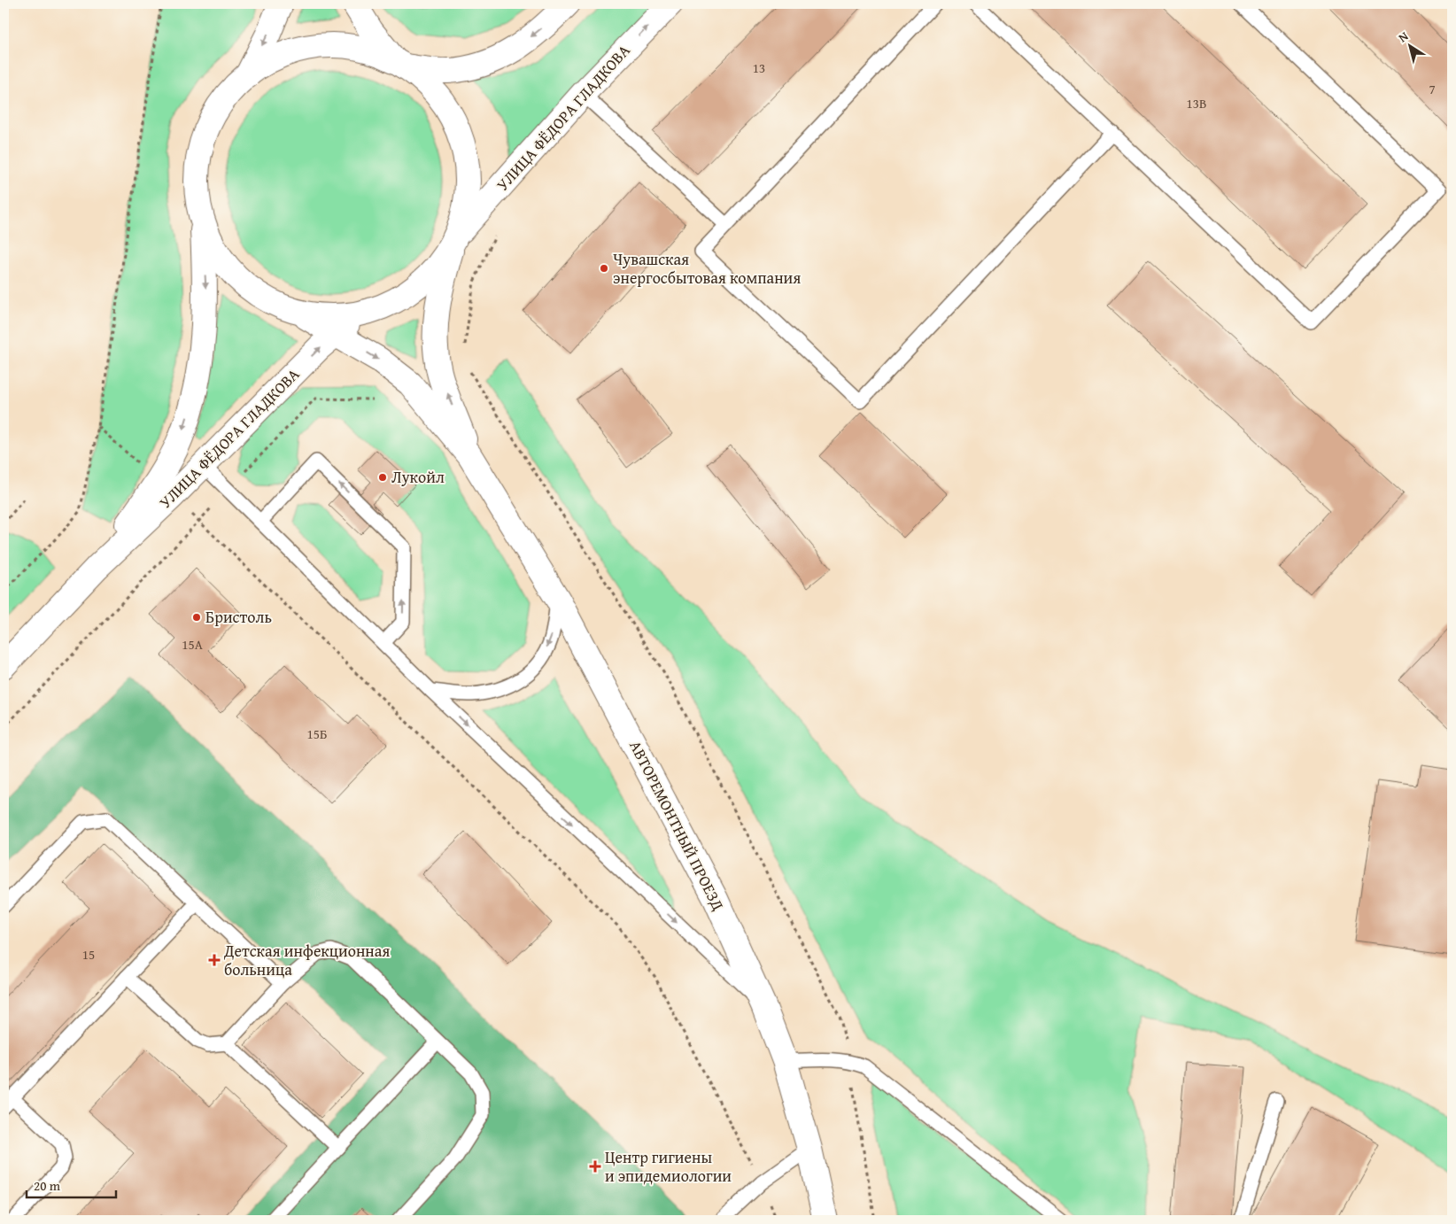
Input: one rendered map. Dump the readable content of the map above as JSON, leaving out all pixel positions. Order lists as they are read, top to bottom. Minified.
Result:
{"streets":{"street":["УЛИЦА ФЁДОРА ГЛАДКОВА","АВТОРЕМОНТНЫЙ ПРОЕЗД"]},"crossings":[["УЛИЦА ФЁДОРА ГЛАДКОВА","АВТОРЕМОНТНЫЙ ПРОЕЗД"]],"places":{"other":["Чувашская энергосбытовая компания","Лукойл","Бристоль"],"health":["Детская инфекционная больница","Центр гигиены и эпидемиологии"]},"house_numbers":["13","7","13В","15А","15Б","15"],"scale_bar":"20 m","north":"top left"}
